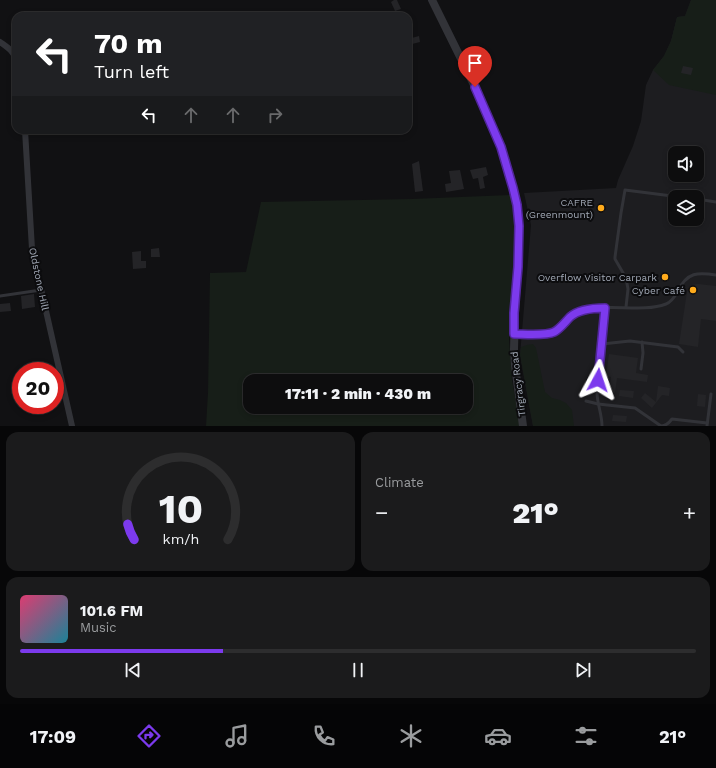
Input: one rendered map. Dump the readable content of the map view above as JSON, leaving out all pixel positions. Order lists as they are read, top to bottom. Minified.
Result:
{"streets":{"street":["Oldstone Hill","Tirgracy Road"]},"places":["CAFRE (Greenmount)","Overflow Visitor Carpark","Cyber Café"],"page":{"turn":["70 m","Turn left"],"limit":"20","trip":"17:11 · 2 min · 430 m","tile":"Climate","heat":["−","21°","+"],"song":["101.6 FM","Music"],"tabs":["17:09","21°"],"gauge":["10","km/h"]}}
